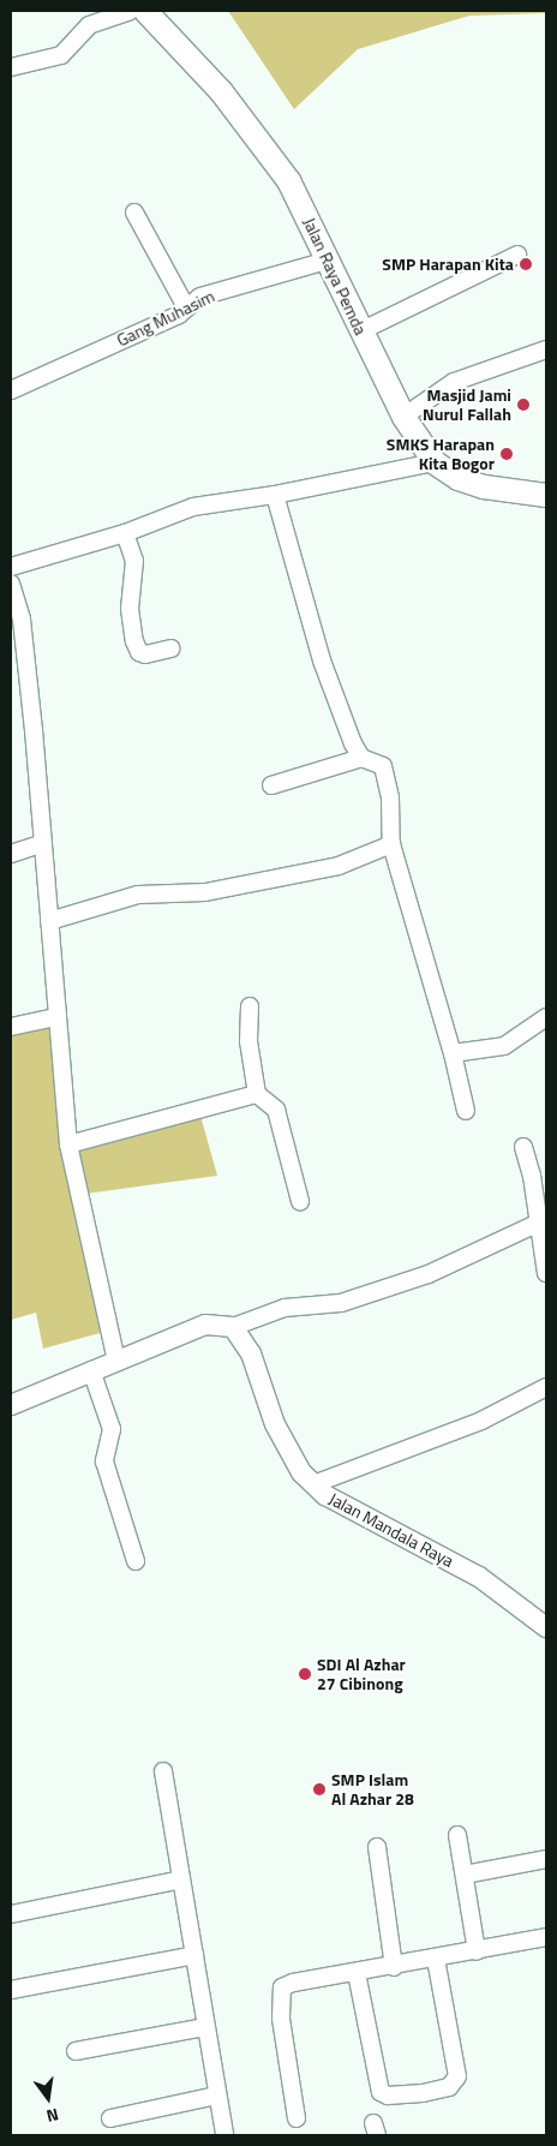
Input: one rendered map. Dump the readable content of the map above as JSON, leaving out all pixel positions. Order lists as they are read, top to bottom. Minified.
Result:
{"streets":{"main road":["Jalan Raya Pemda"],"street":["Gang Muhasim","Jalan Mandala Raya"]},"crossings":[["Jalan Raya Pemda","Gang Muhasim"]],"places":["SMP Harapan Kita","Masjid Jami Nurul Fallah","SMKS Harapan Kita Bogor","SDI Al Azhar 27 Cibinong","SMP Islam Al Azhar 28"],"north":"bottom"}
